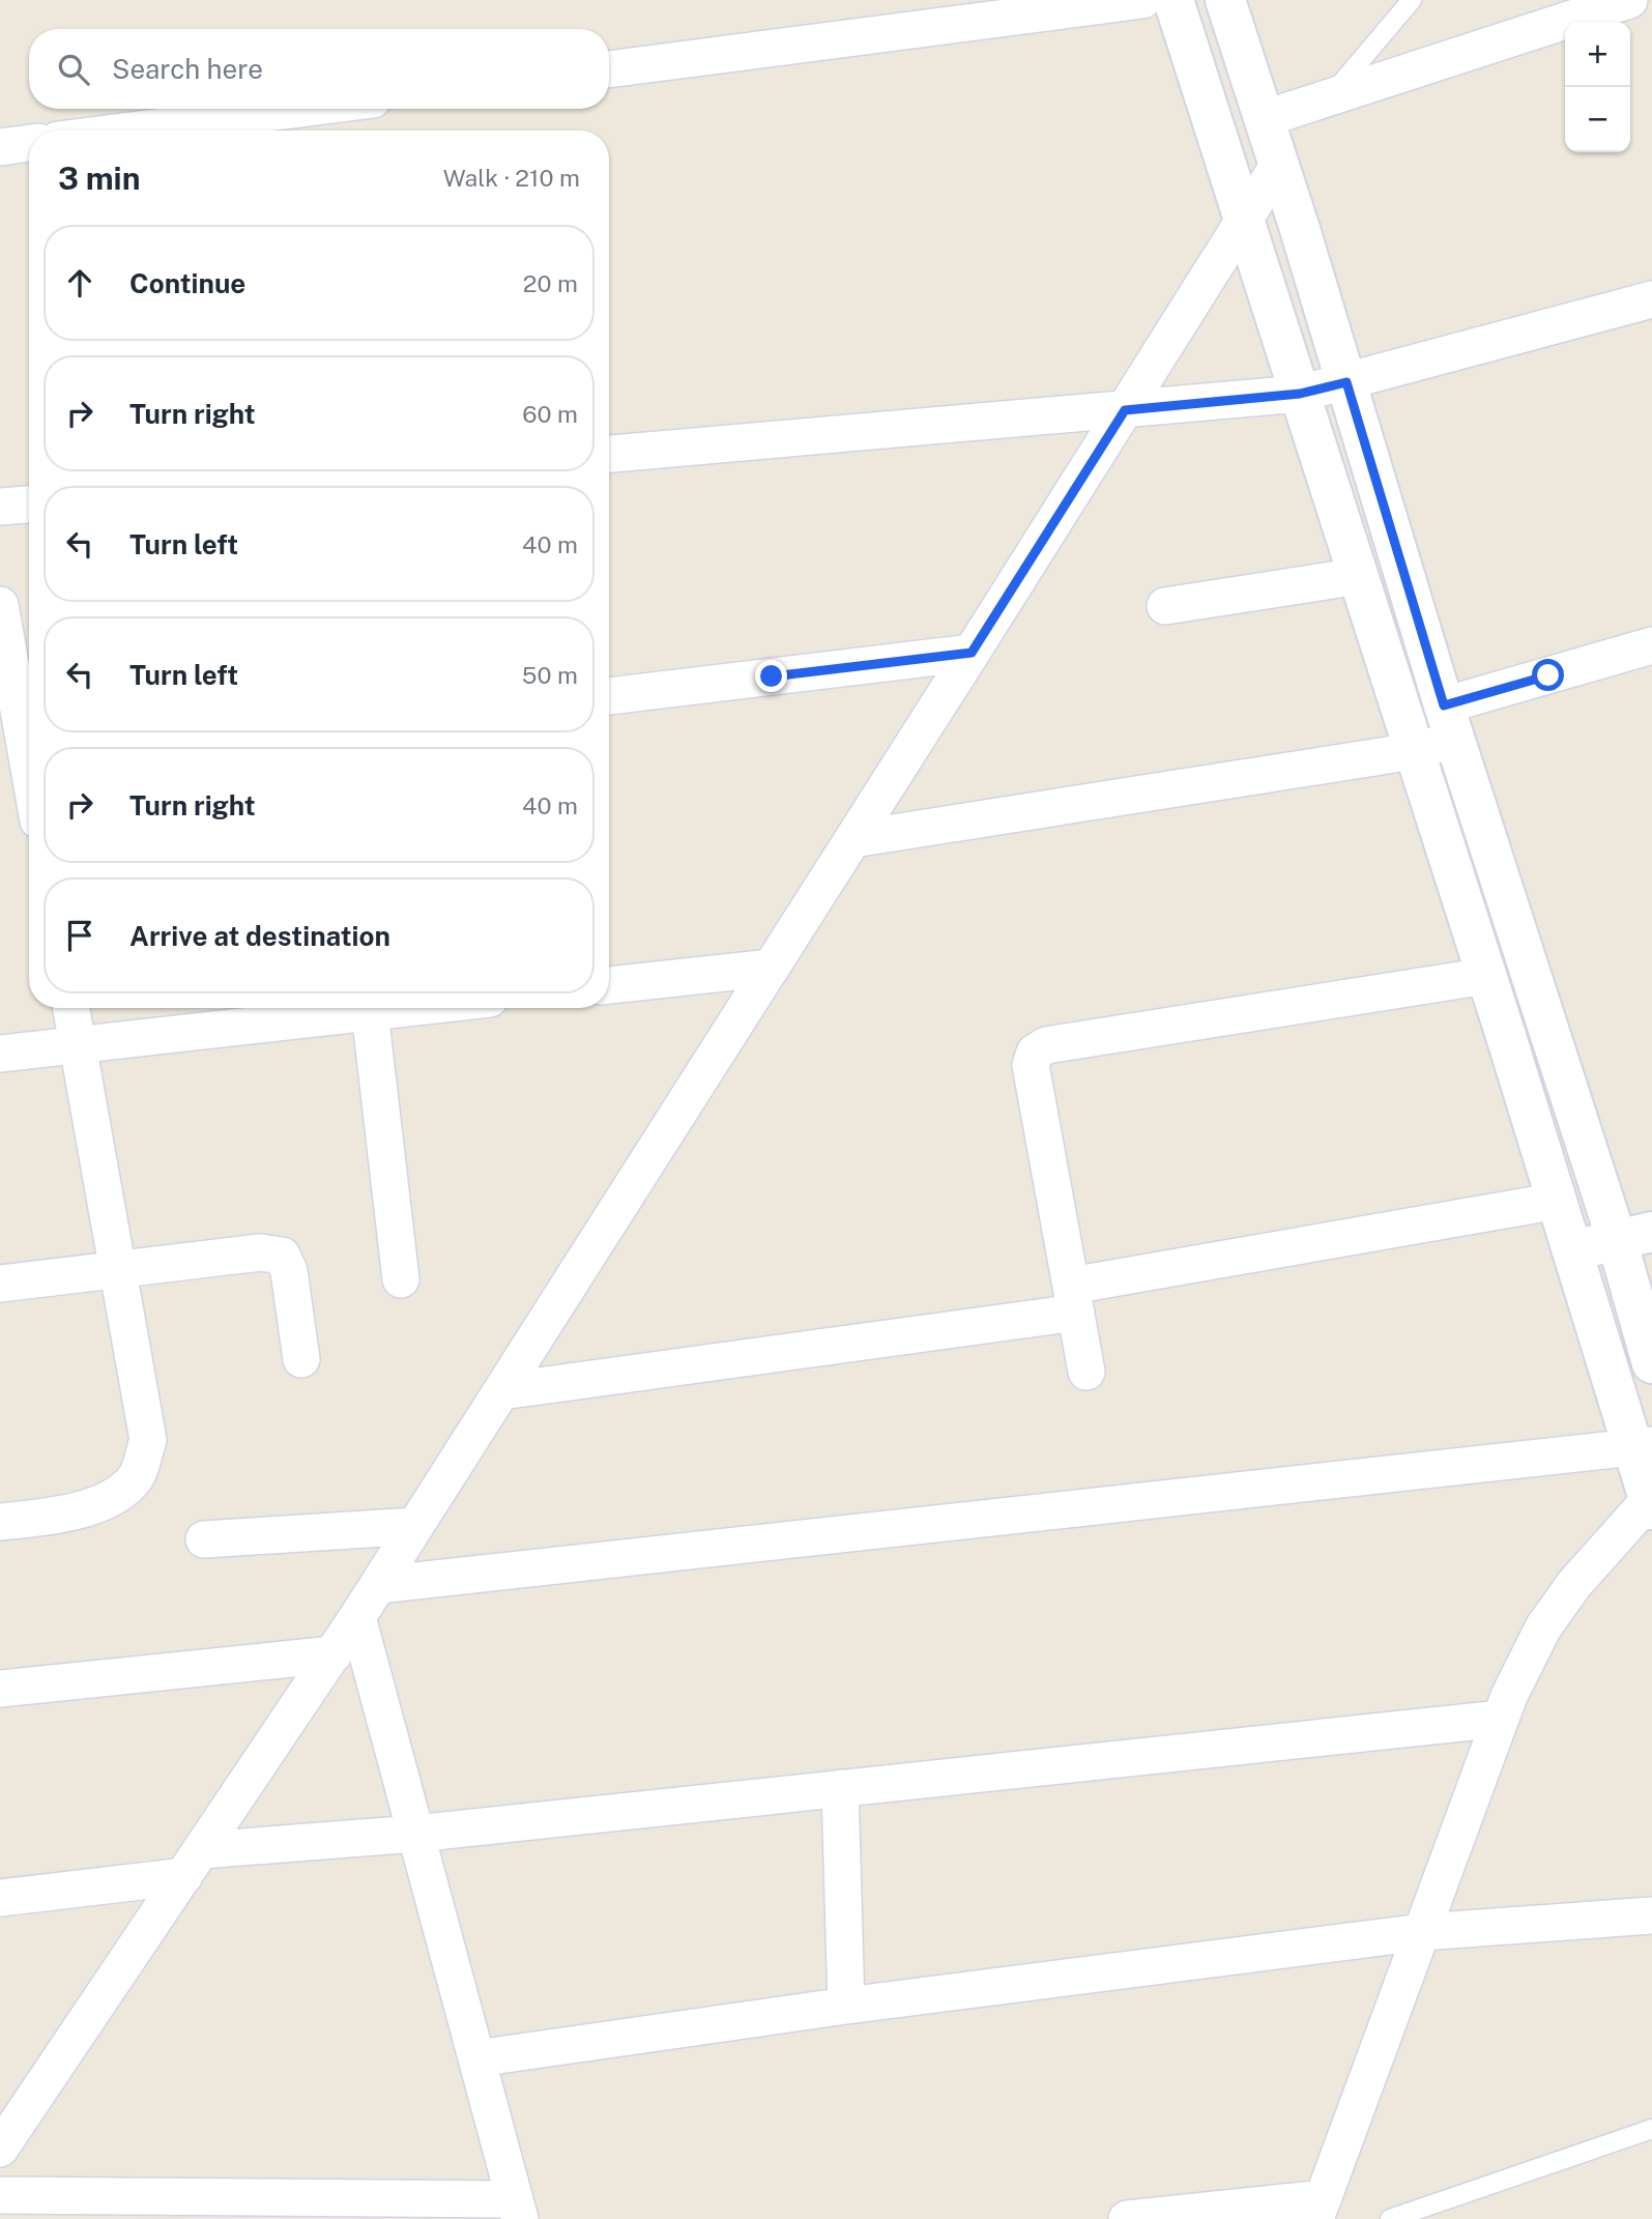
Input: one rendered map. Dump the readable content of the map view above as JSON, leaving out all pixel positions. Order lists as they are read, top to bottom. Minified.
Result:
{"page":{"map_buttons":["+","−"],"search":"Search here","heading":["3 min","Walk · 210 m"],"list":[["Continue","20 m"],["Turn right","60 m"],["Turn left","40 m"],["Turn left","50 m"],["Turn right","40 m"],"Arrive at destination"]}}
